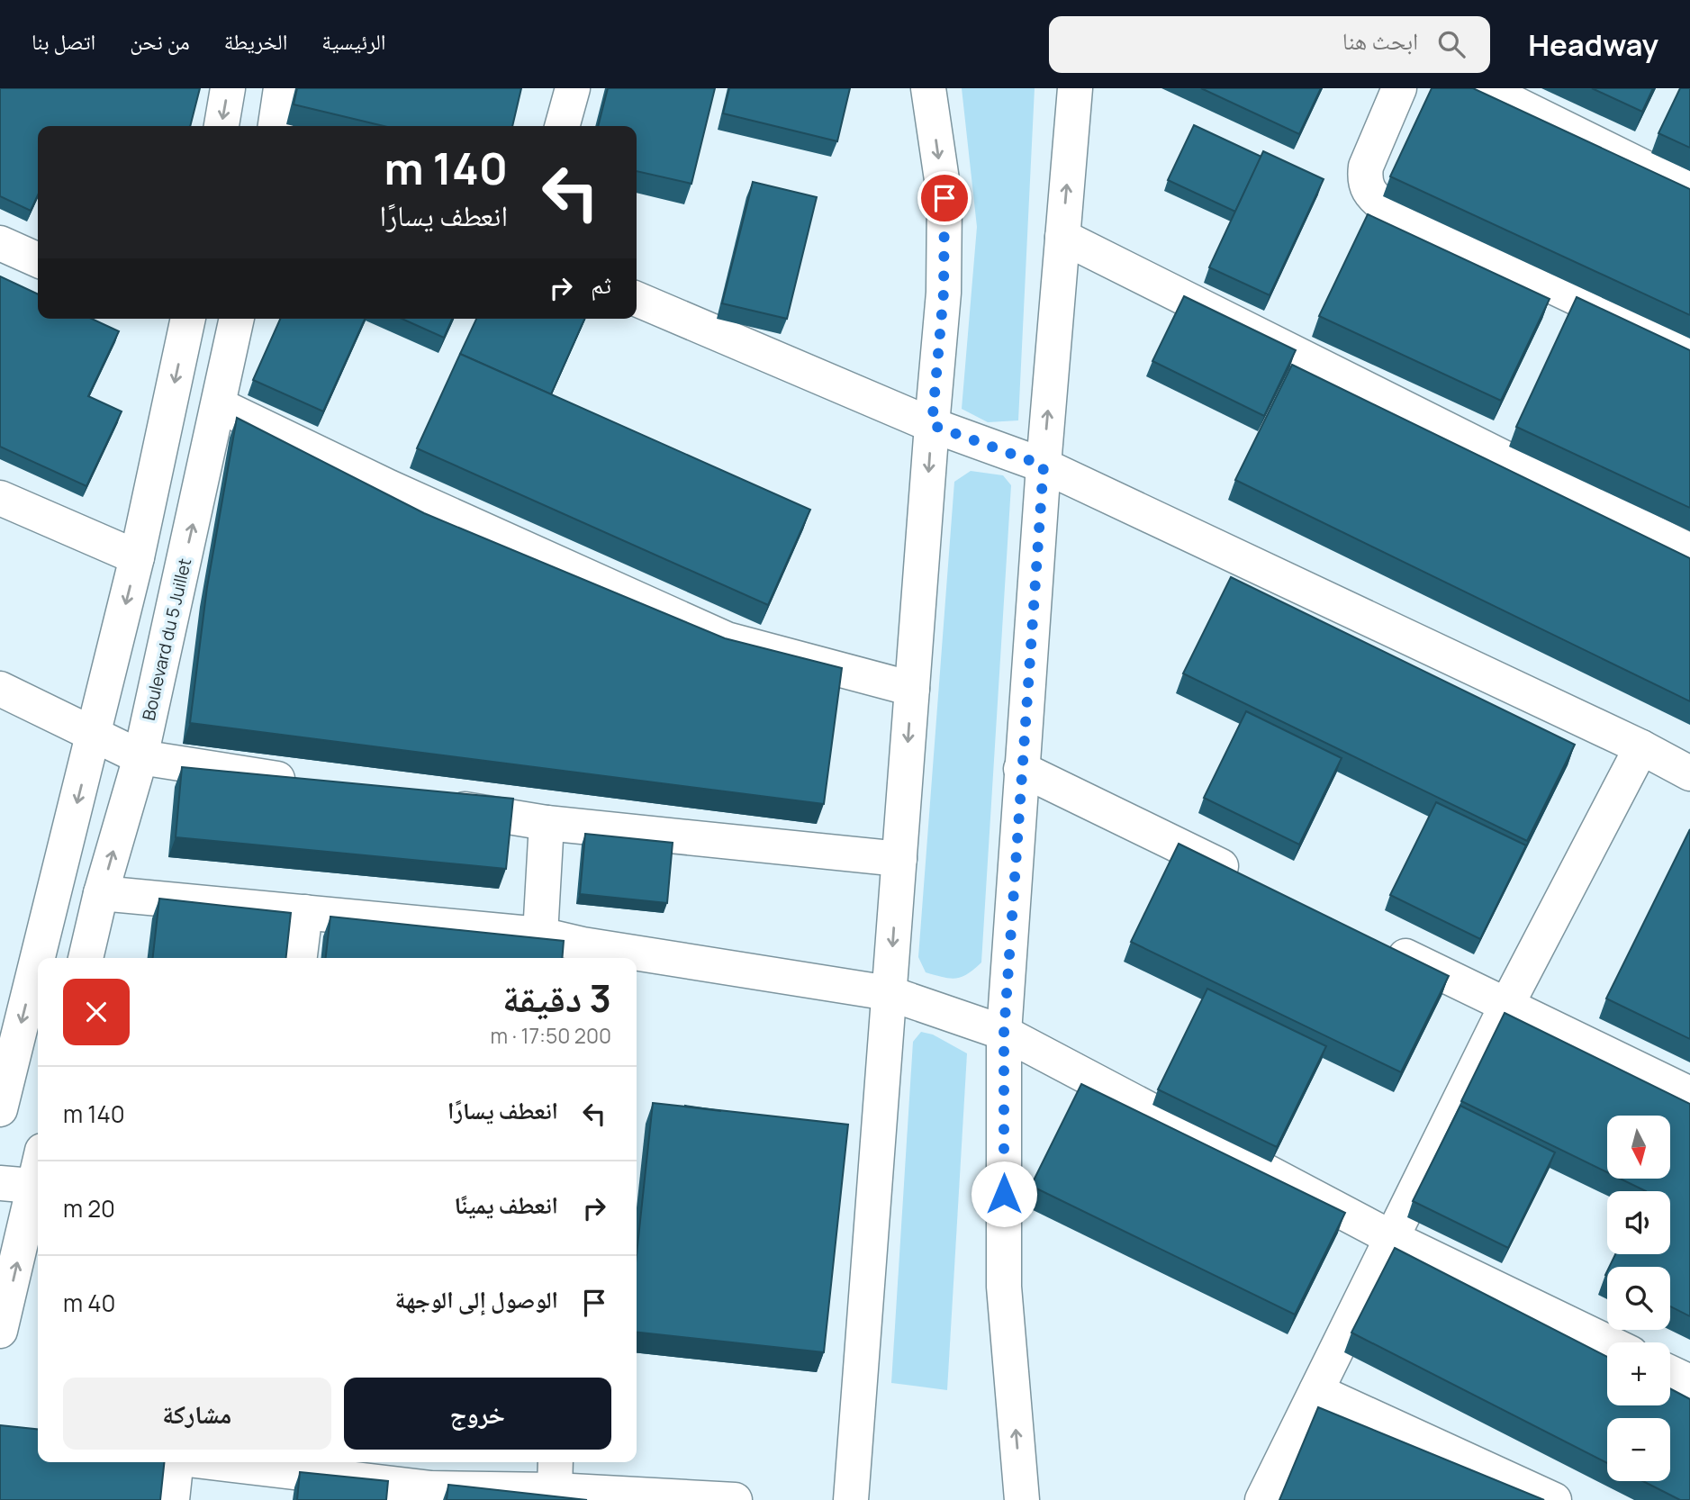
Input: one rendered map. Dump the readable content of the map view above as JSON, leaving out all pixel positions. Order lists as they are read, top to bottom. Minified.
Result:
{"streets":{"street":["Boulevard du 5 Juillet"]},"north":"bottom","page":{"header":"Headway","search":"ابحث هنا","nav":["الرئيسية","الخريطة","من نحن","اتصل بنا"],"turn":["140 m","انعطف يسارًا"],"then":"ثم","heading":["3 دقيقة","200 m · 17:50"],"list":[{"name":"انعطف يسارًا","value":"140 m"},{"name":"انعطف يمينًا","value":"20 m"},{"name":"الوصول إلى الوجهة","value":"40 m"}],"map_buttons":["+","−"],"buttons":["خروج","مشاركة"]}}
